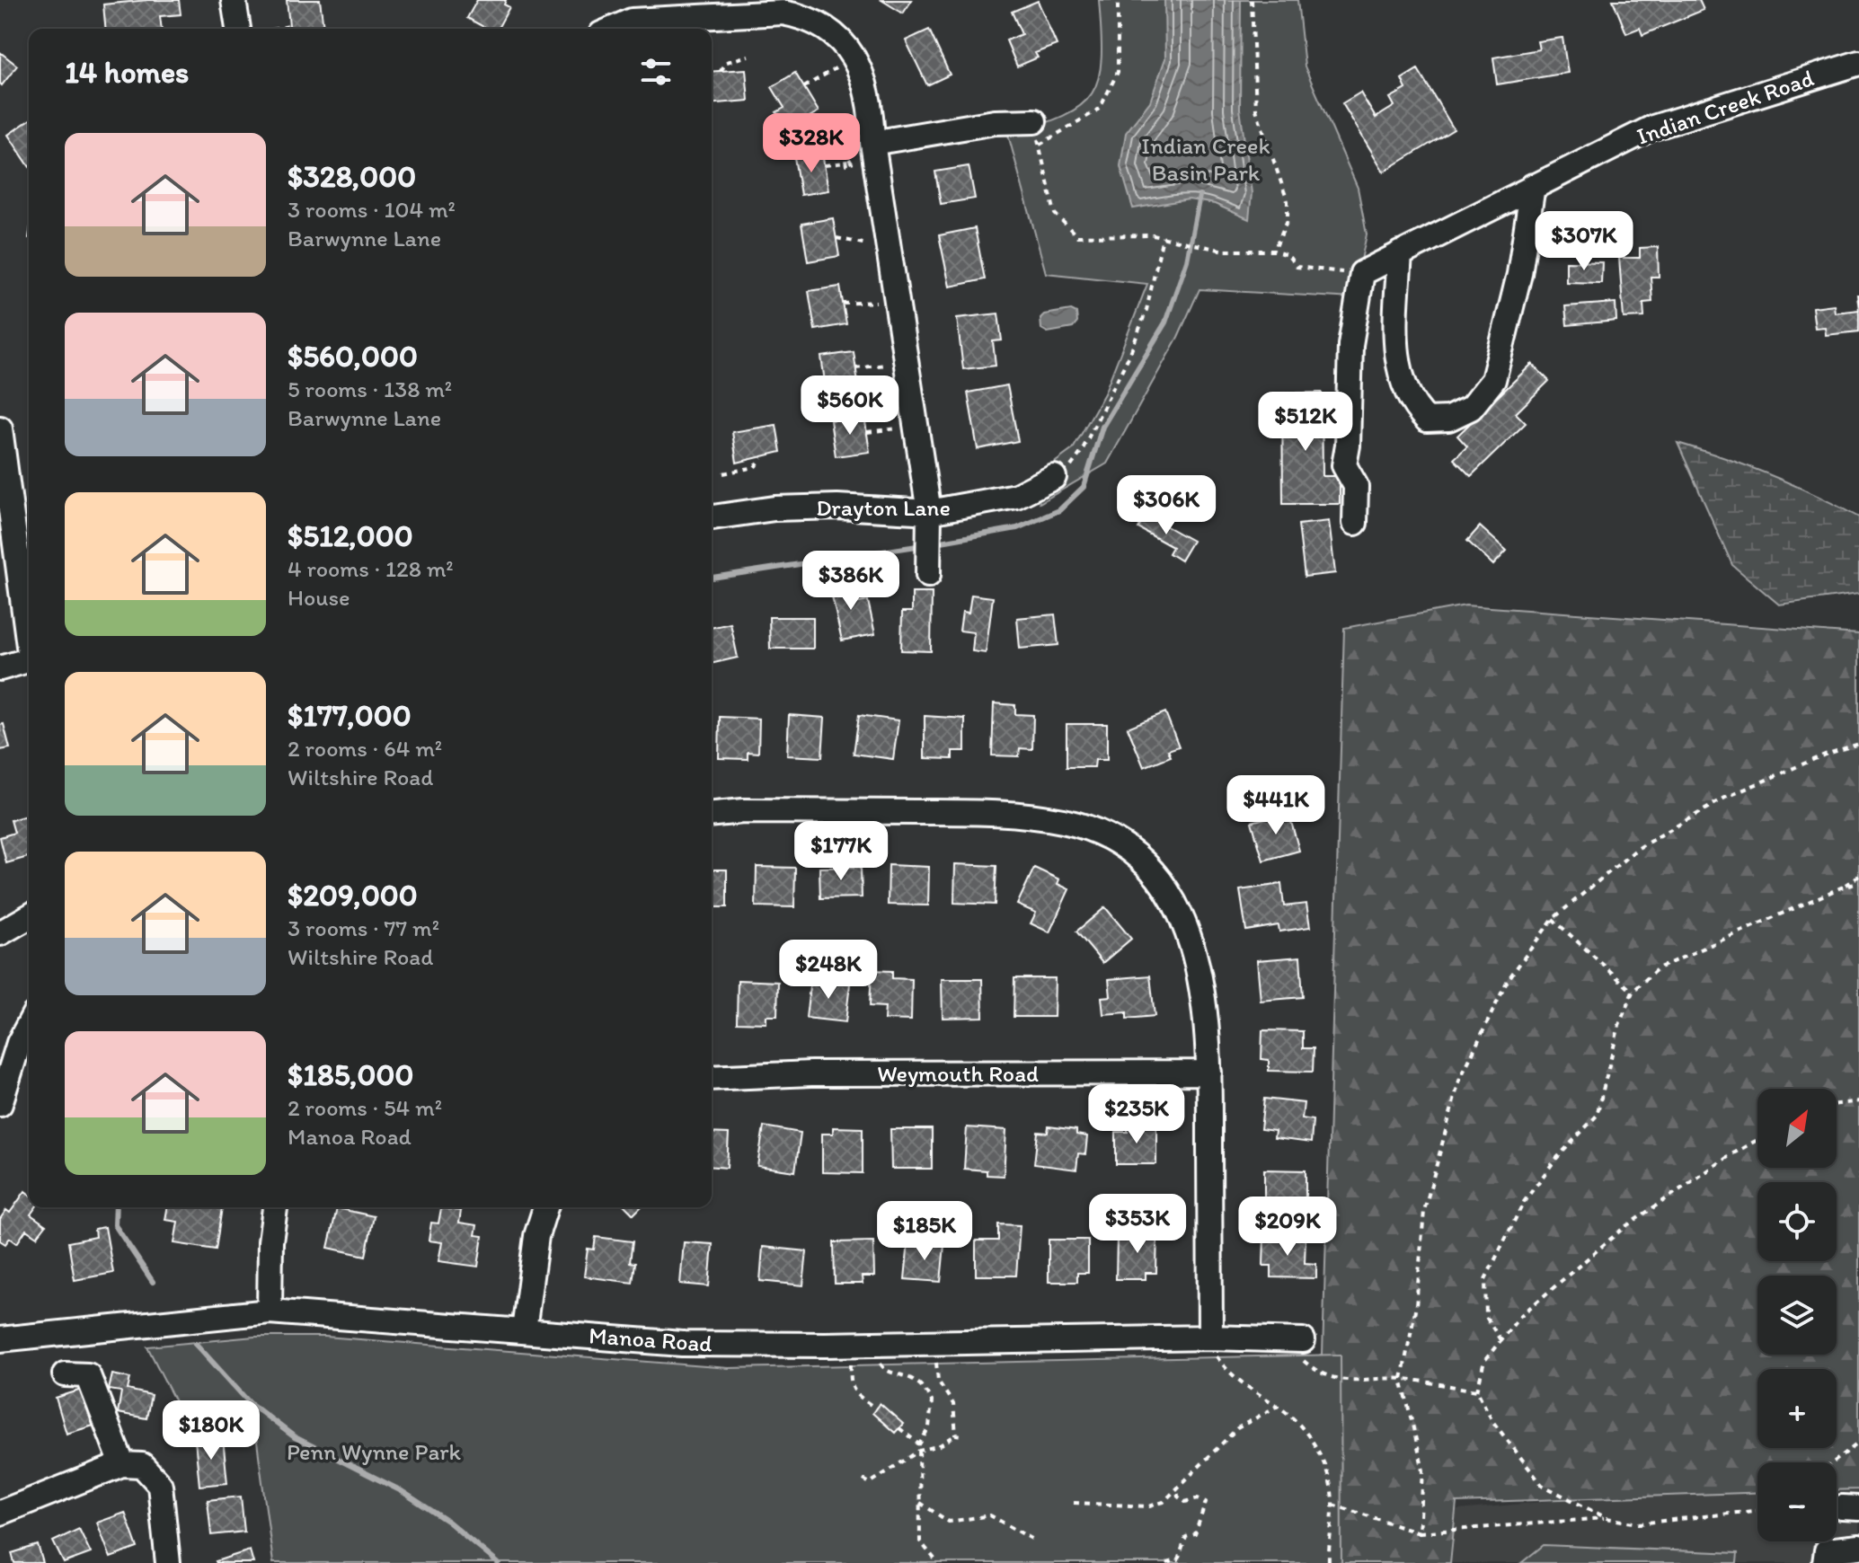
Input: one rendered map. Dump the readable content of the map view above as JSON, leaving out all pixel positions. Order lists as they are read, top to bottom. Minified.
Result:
{"streets":{"street":["Indian Creek Road","Drayton Lane","Weymouth Road","Manoa Road"]},"parks":["Indian Creek Basin Park","Penn Wynne Park"],"north":"top right","page":{"heading":"14 homes","price":["$328K","$307K","$560K","$512K","$306K","$386K","$441K","$177K","$248K","$235K","$353K","$209K","$185K","$180K"],"list":[{"name":"$328,000","note":"3 rooms · 104 m² · Barwynne Lane"},{"name":"$560,000","note":"5 rooms · 138 m² · Barwynne Lane"},{"name":"$512,000","note":"4 rooms · 128 m² · House"},{"name":"$177,000","note":"2 rooms · 64 m² · Wiltshire Road"},{"name":"$209,000","note":"3 rooms · 77 m² · Wiltshire Road"},{"name":"$185,000","note":"2 rooms · 54 m² · Manoa Road"}],"map_buttons":["+","−"]}}
